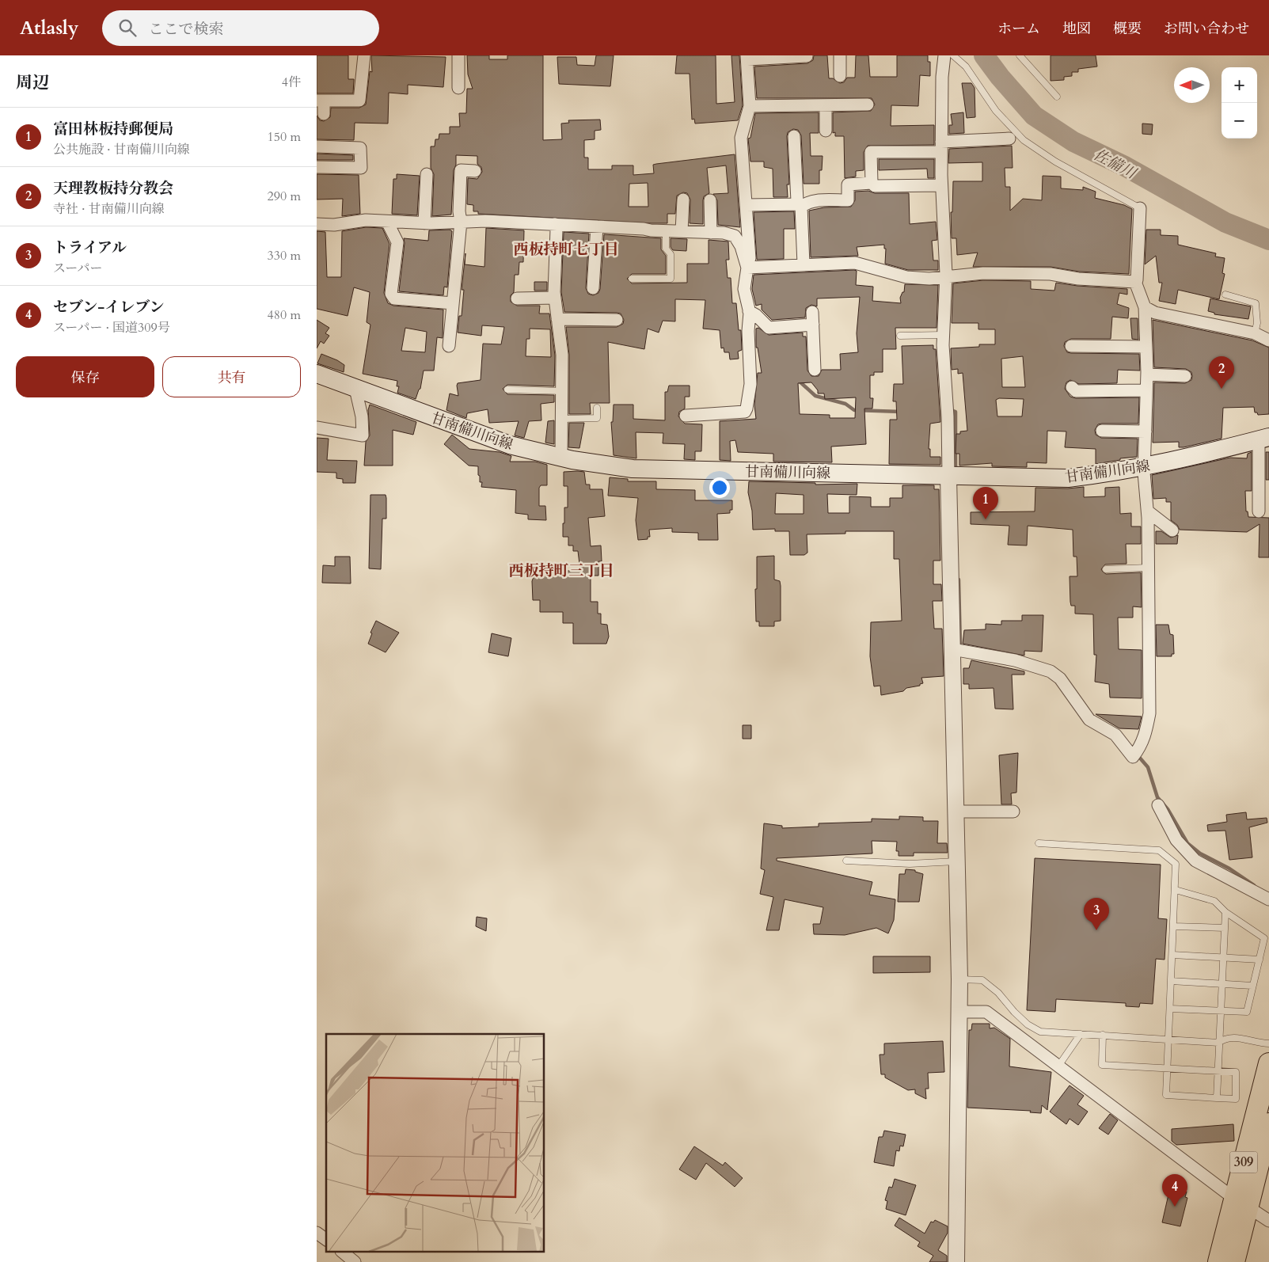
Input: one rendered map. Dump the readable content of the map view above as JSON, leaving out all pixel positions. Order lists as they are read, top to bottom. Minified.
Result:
{"streets":{"highway":["309"],"main road":["甘南備川向線"]},"districts":["西板持町七丁目","西板持町三丁目"],"water":["佐備川"],"north":"left","page":{"header":"Atlasly","search":"ここで検索","nav":["ホーム","地図","概要","お問い合わせ"],"heading":["周辺","4件"],"map_buttons":["+","−"],"list":[{"mark":"1","name":"富田林板持郵便局","note":"公共施設 · 甘南備川向線","value":"150 m"},{"mark":"2","name":"天理教板持分教会","note":"寺社 · 甘南備川向線","value":"290 m"},{"mark":"3","name":"トライアル","note":"スーパー","value":"330 m"},{"mark":"4","name":"セブン-イレブン","note":"スーパー · 国道309号","value":"480 m"}],"buttons":["保存","共有"],"pins":["2","1","3","4"]}}
